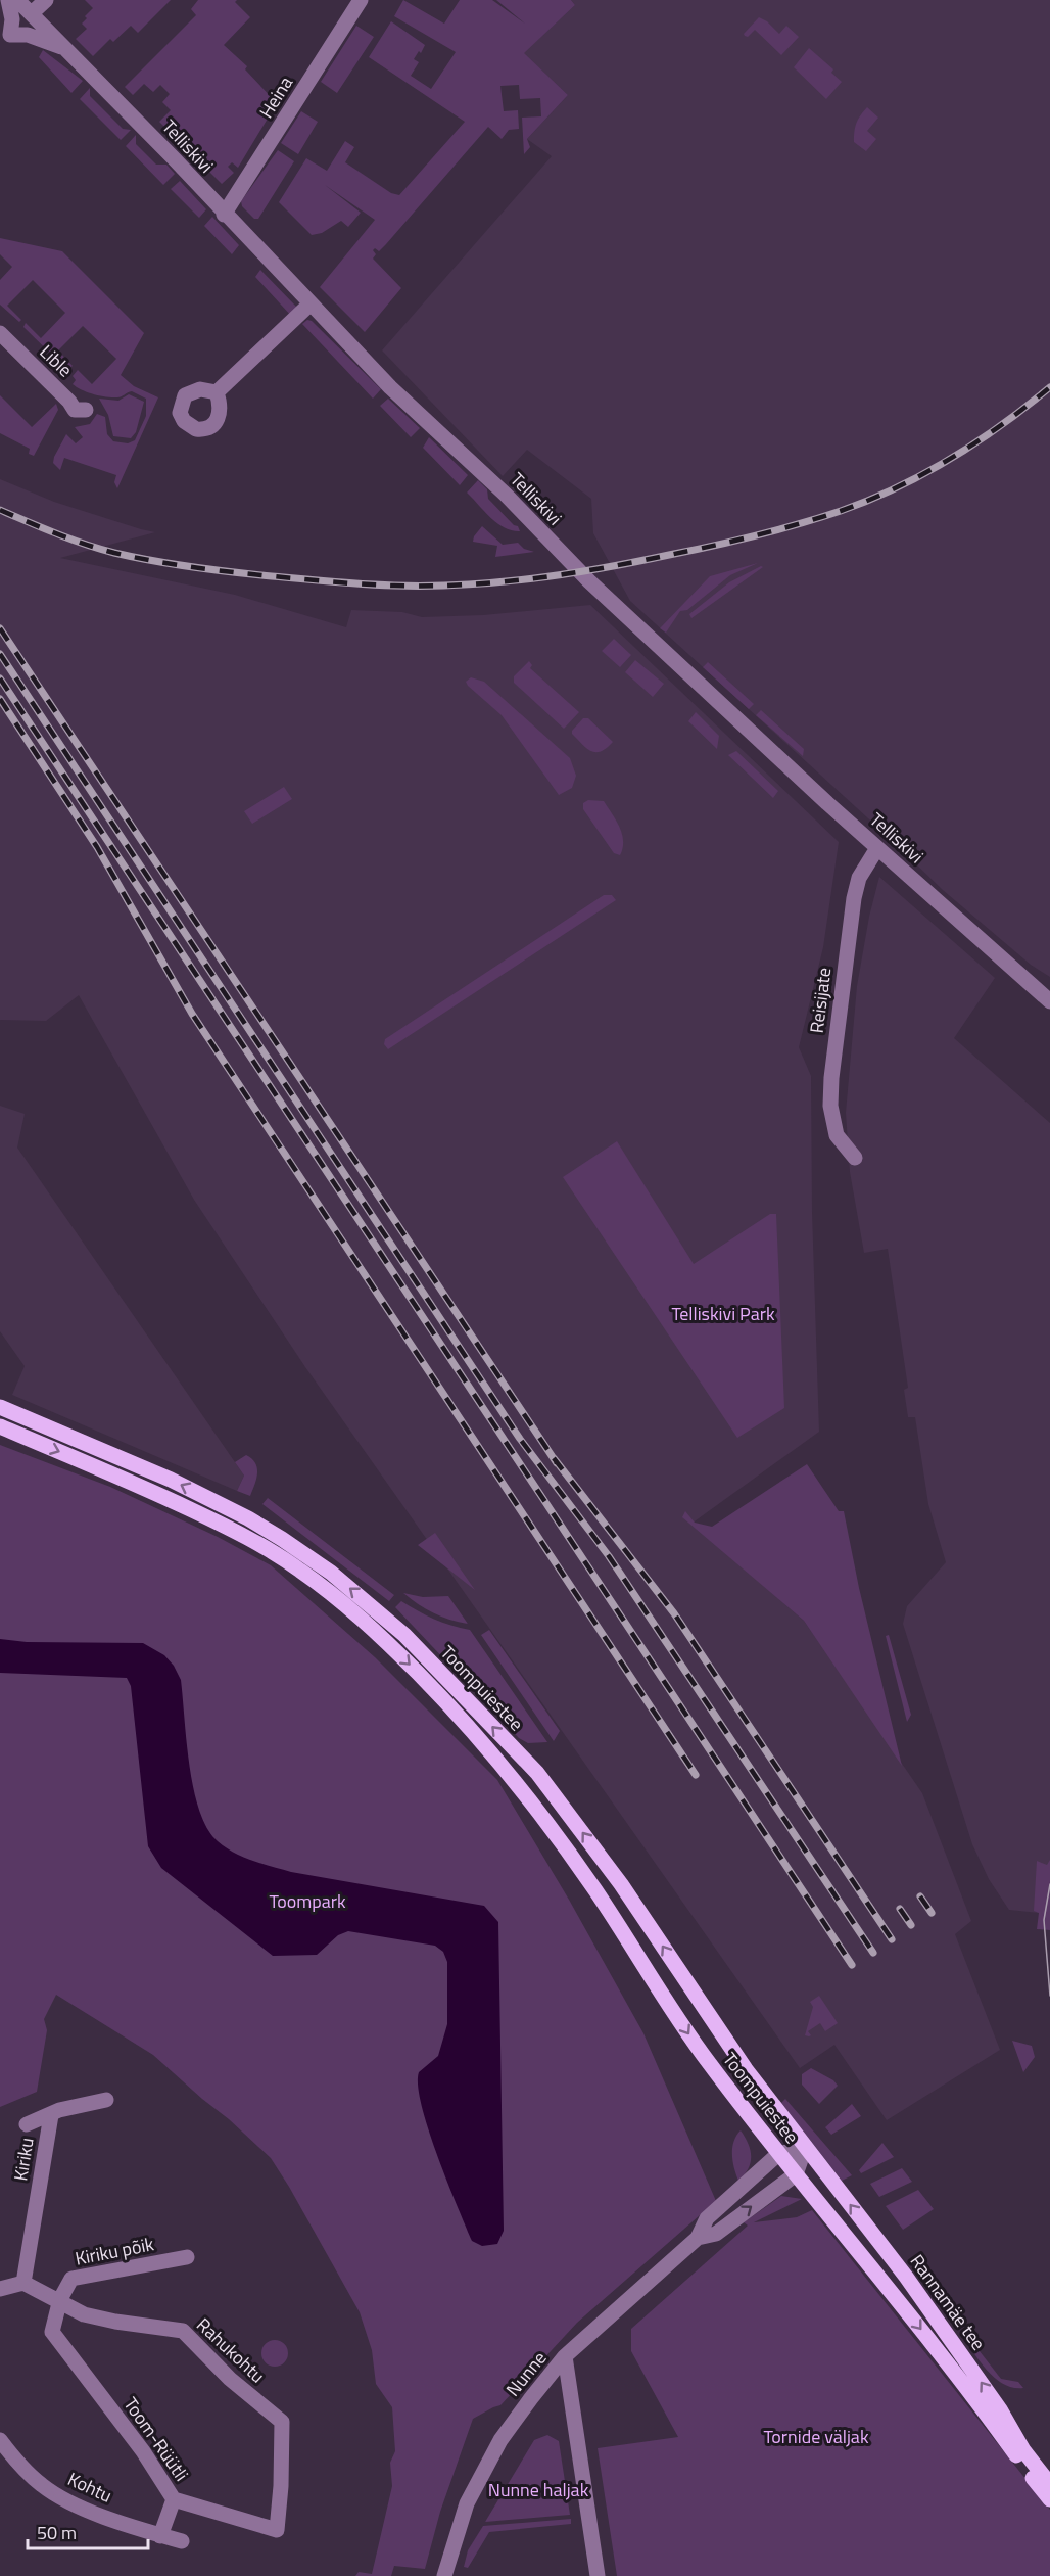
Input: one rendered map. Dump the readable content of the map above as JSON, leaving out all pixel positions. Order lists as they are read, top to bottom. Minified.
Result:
{"streets":{"main road":["Toompuiestee","Rannamäe tee"],"street":["Heina","Telliskivi","Lible","Reisijate","Kiriku","Kiriku põik","Rahukohtu","Nunne","Toom-Rüütli","Kohtu"]},"crossings":[["Heina","Telliskivi"],["Telliskivi","Reisijate"],["Toompuiestee","Rannamäe tee"],["Toompuiestee","Nunne"],["Kiriku","Rahukohtu"],["Kiriku põik","Rahukohtu"],["Kiriku põik","Toom-Rüütli"],["Rannamäe tee","Nunne"],["Rahukohtu","Toom-Rüütli"]],"parks":["Telliskivi Park","Toompark","Tornide väljak","Nunne haljak"],"scale_bar":"50 m"}
